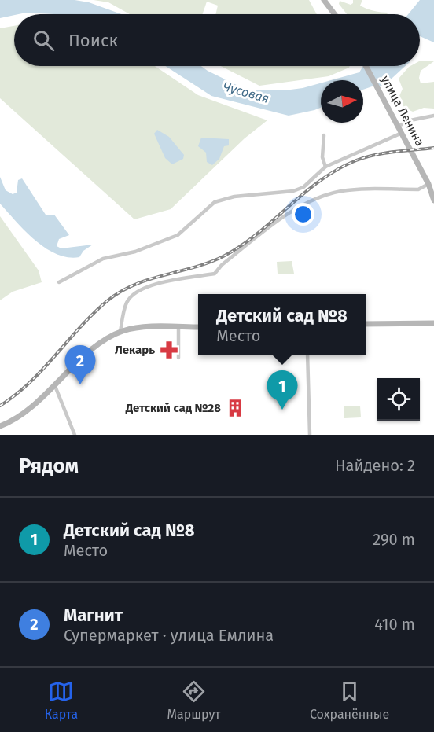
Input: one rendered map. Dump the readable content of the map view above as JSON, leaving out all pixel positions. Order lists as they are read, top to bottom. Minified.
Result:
{"streets":{"street":["улица Ленина"]},"water":["Чусовая"],"places":{"pharmacy":["Лекарь"],"building":["Детский сад №28"]},"north":"right","page":{"search":"Поиск","popup":["Детский сад №8","Место"],"pins":["2","1"],"heading":["Рядом","Найдено: 2"],"list":[{"mark":"1","name":"Детский сад №8","note":"Место","value":"290 m"},{"mark":"2","name":"Магнит","note":"Супермаркет · улица Емлина","value":"410 m"}],"nav":["Карта","Маршрут","Сохранённые"]}}
